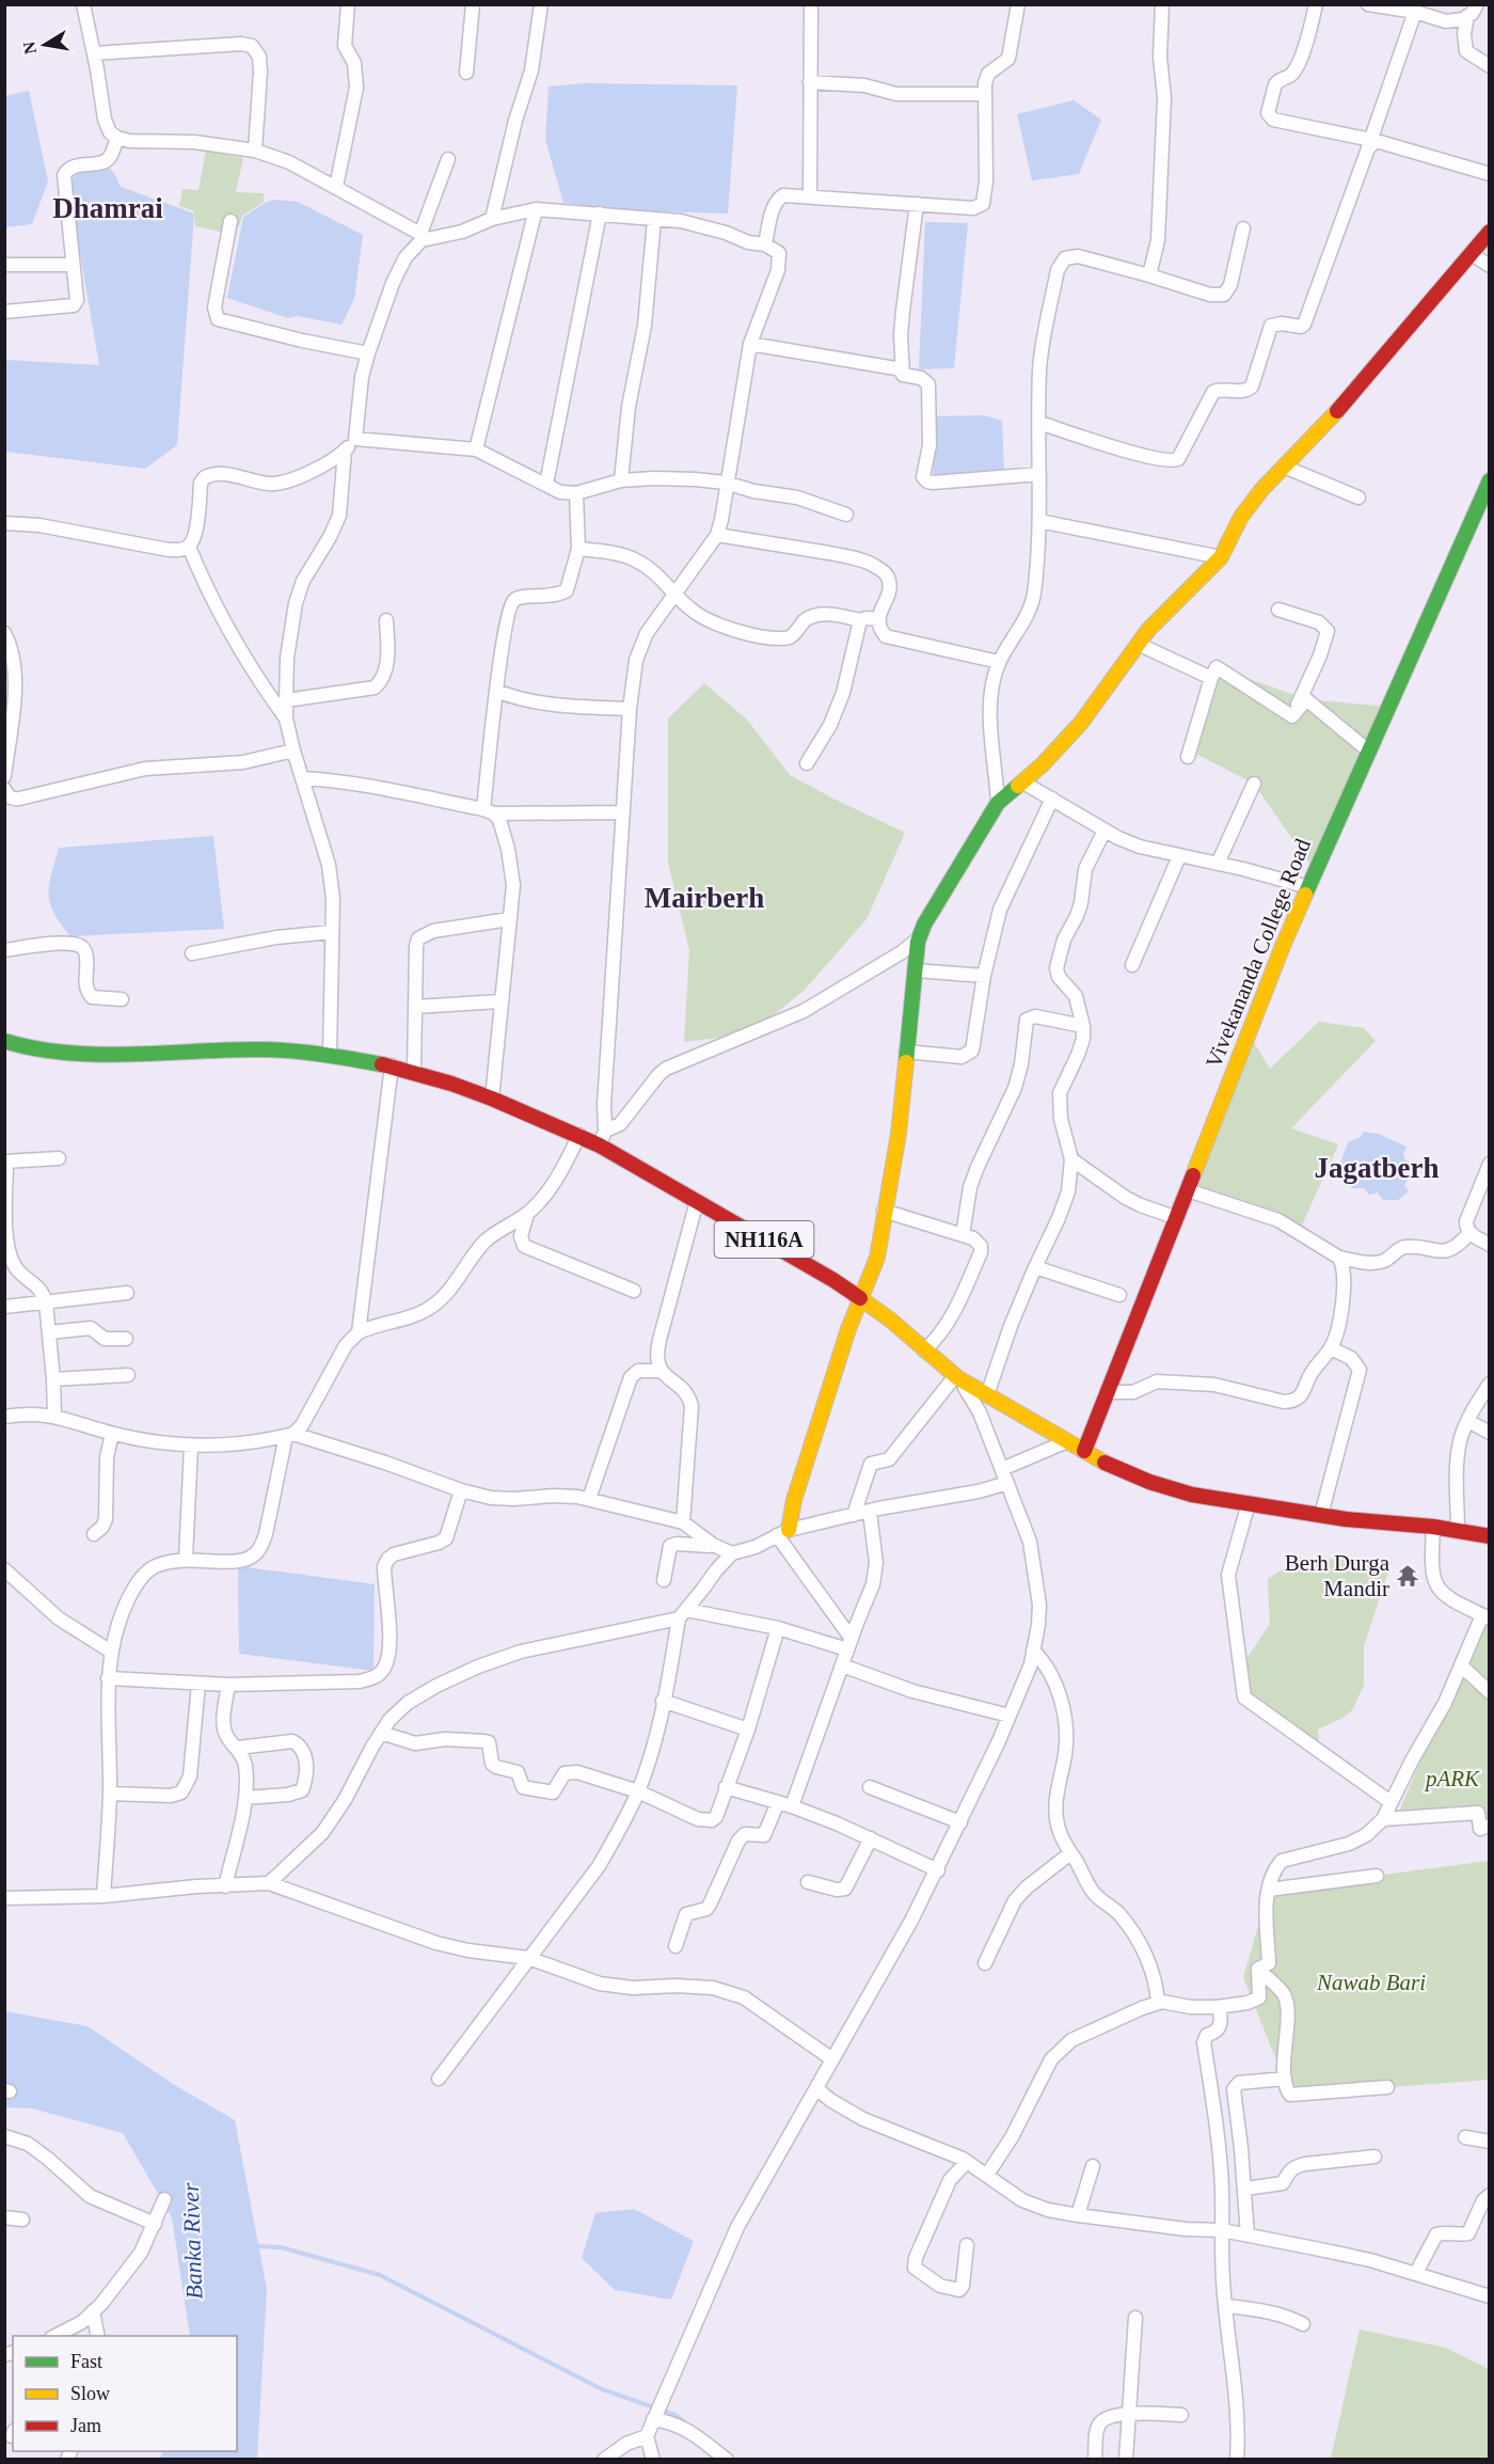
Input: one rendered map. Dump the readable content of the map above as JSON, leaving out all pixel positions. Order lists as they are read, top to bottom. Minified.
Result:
{"streets":{"main road":["Vivekananda College Road","NH116A"]},"crossings":[["Vivekananda College Road","NH116A"]],"districts":["Dhamrai","Mairberh","Jagatberh"],"water":["Banka River"],"parks":["pARK","Nawab Bari"],"places":{"temple":["Berh Durga Mandir"]},"legend":["Fast","Slow","Jam"],"north":"left"}
